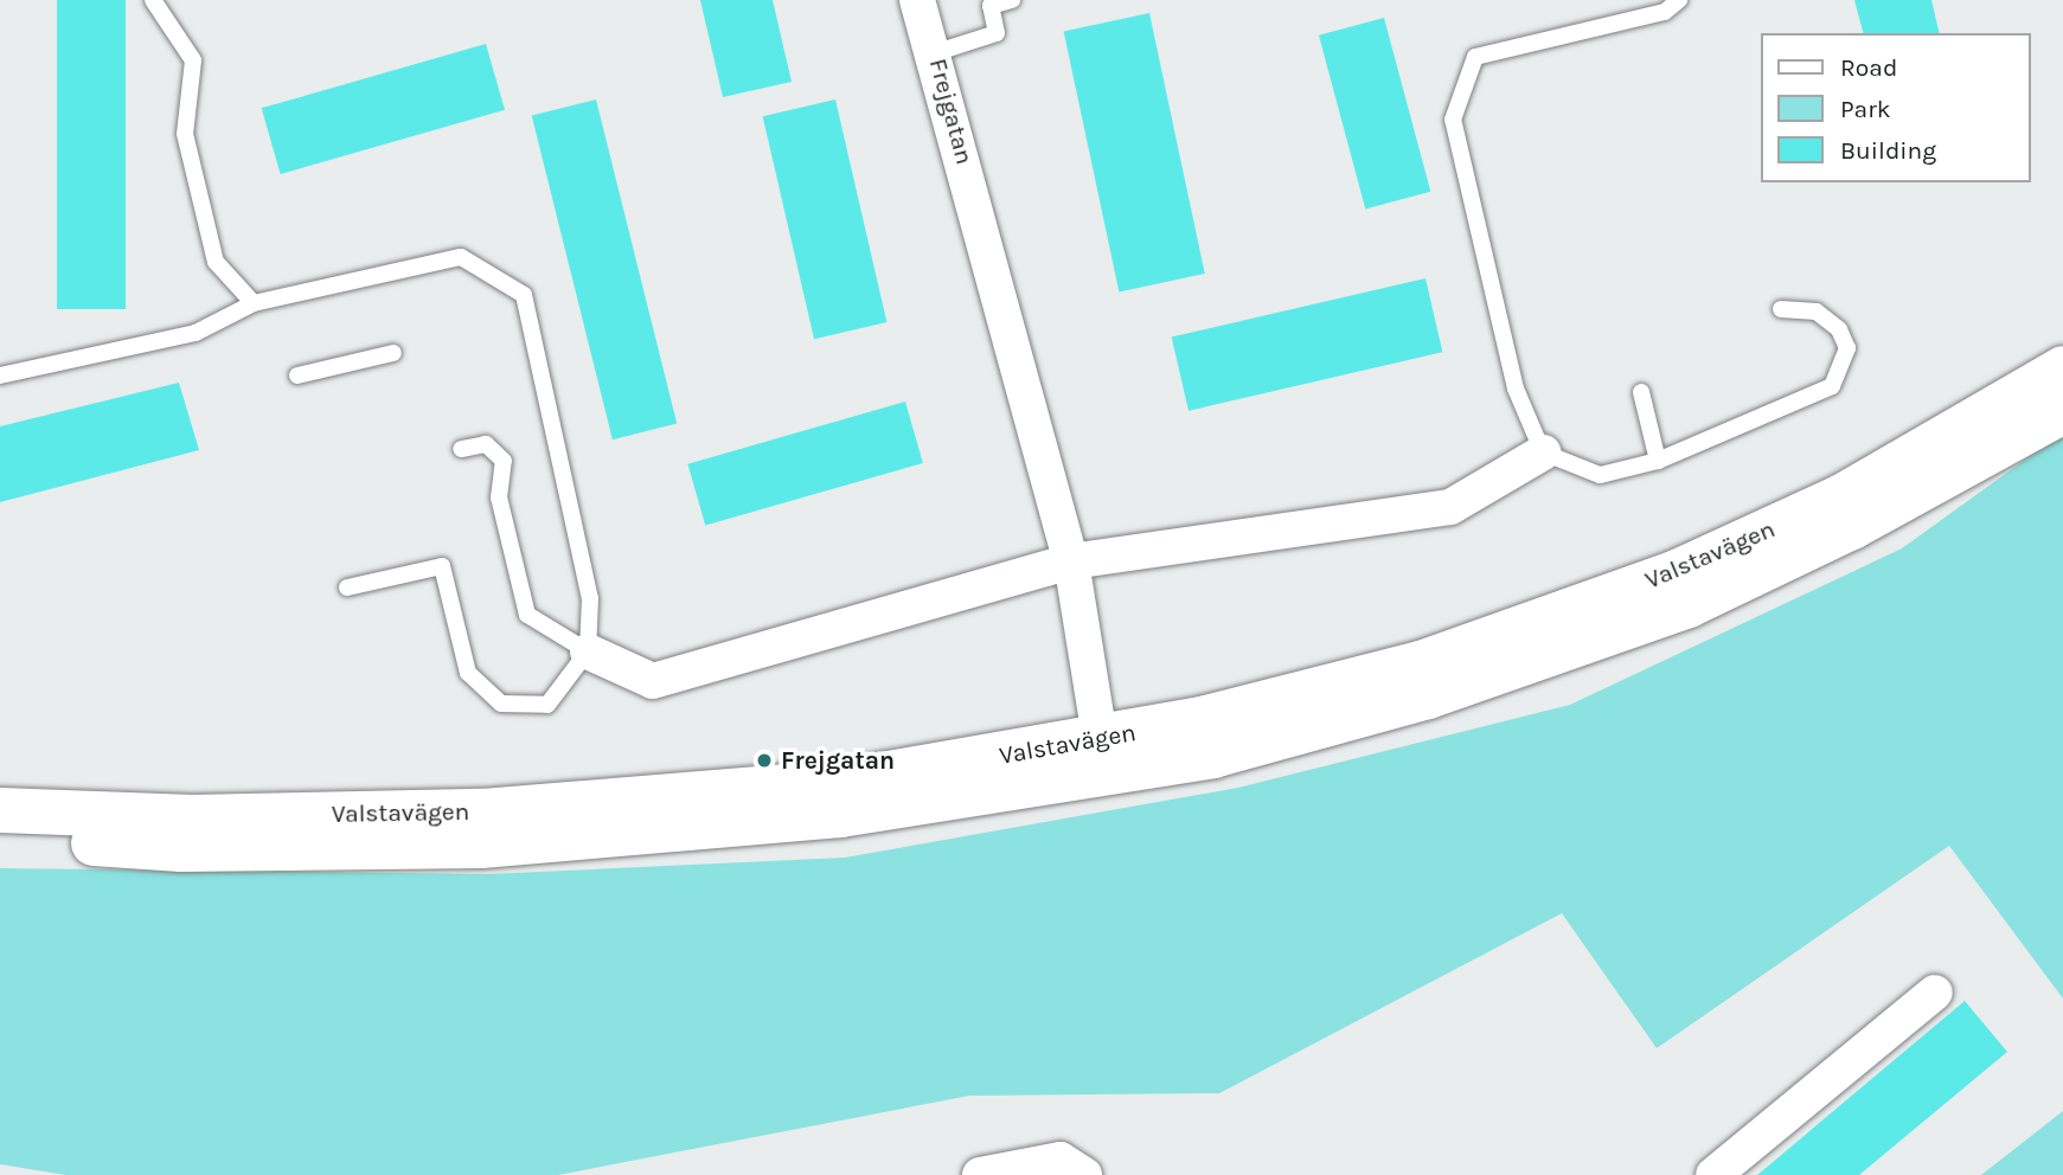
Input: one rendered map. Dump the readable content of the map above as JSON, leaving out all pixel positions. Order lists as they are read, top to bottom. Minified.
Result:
{"streets":{"street":["Frejgatan","Valstavägen"]},"crossings":[["Frejgatan","Valstavägen"]],"places":["Frejgatan"],"legend":["Road","Park","Building"]}
